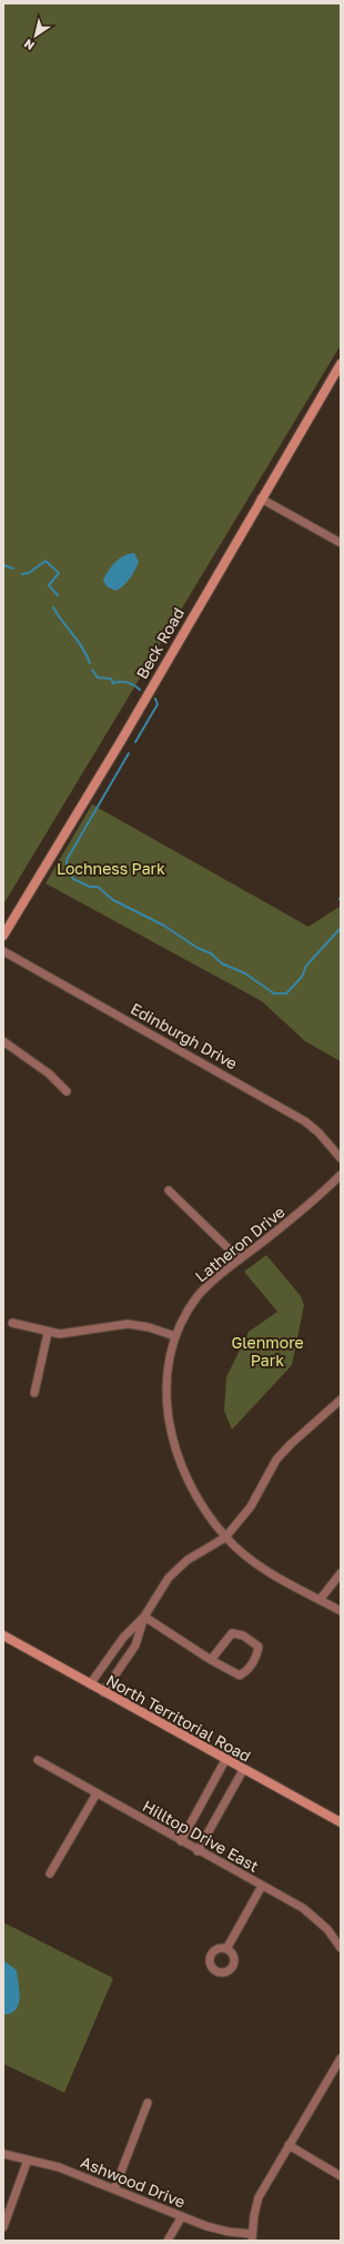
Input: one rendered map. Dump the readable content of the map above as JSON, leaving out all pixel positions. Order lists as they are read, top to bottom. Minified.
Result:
{"streets":{"main road":["Beck Road","North Territorial Road"],"street":["Edinburgh Drive","Latheron Drive","Hilltop Drive East","Ashwood Drive"]},"parks":["Lochness Park","Glenmore Park"],"north":"bottom left"}
